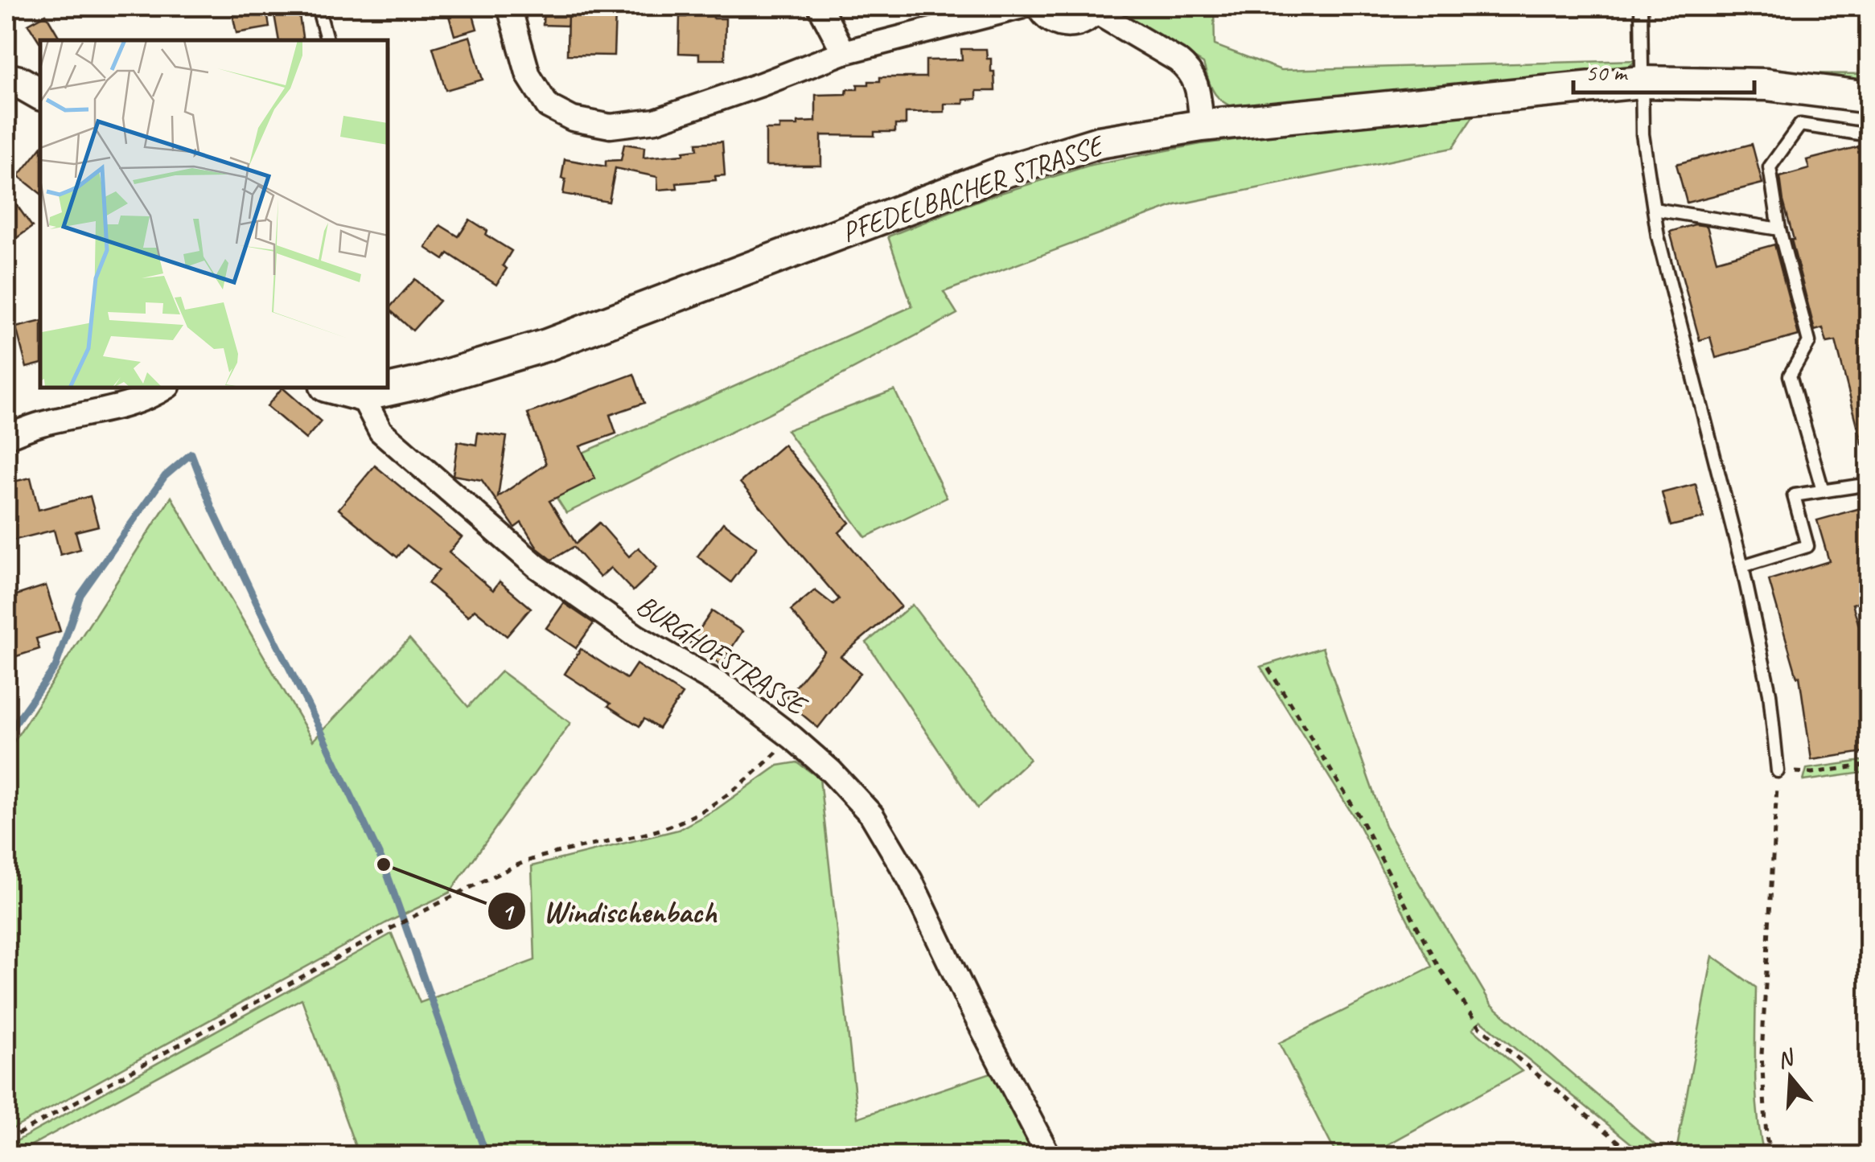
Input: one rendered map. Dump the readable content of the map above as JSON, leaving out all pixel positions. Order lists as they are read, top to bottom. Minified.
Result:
{"streets":{"street":["PFEDELBACHER STRASSE","BURGHOFSTRASSE"]},"crossings":[["PFEDELBACHER STRASSE","BURGHOFSTRASSE"]],"places":["Windischenbach"],"scale_bar":"50 m","north":"top"}
